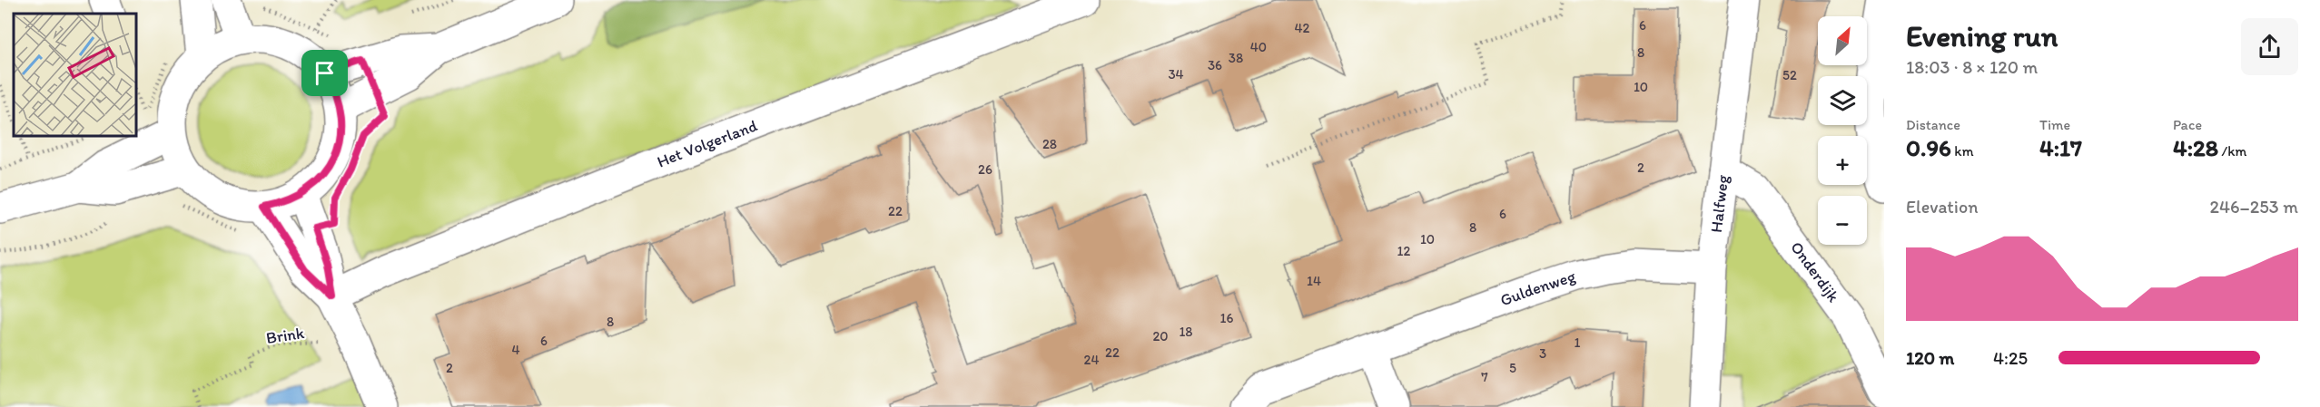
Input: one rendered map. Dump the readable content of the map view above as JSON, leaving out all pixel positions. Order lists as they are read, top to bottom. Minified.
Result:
{"streets":{"street":["Het Volgerland","Halfweg","Onderdijk","Guldenweg"],"path":["Brink"]},"crossings":[["Halfweg","Onderdijk"],["Halfweg","Guldenweg"]],"house_numbers":["6","42","40","8","38","36","34","52","10","28","2","26","22","6","8","10","12","14","16","8","18","20","6","1","4","22","3","24","2","5","7"],"north":"top right","page":{"heading":["Evening run","18:03 · 8 × 120 m"],"map_buttons":["+","−"],"stats":[["Distance","0.96 km"],["Time","4:17"],["Pace","4:28 /km"]],"chart":["Elevation","246–253 m"],"list":[{"name":"120 m","note":"4:25"}]}}
